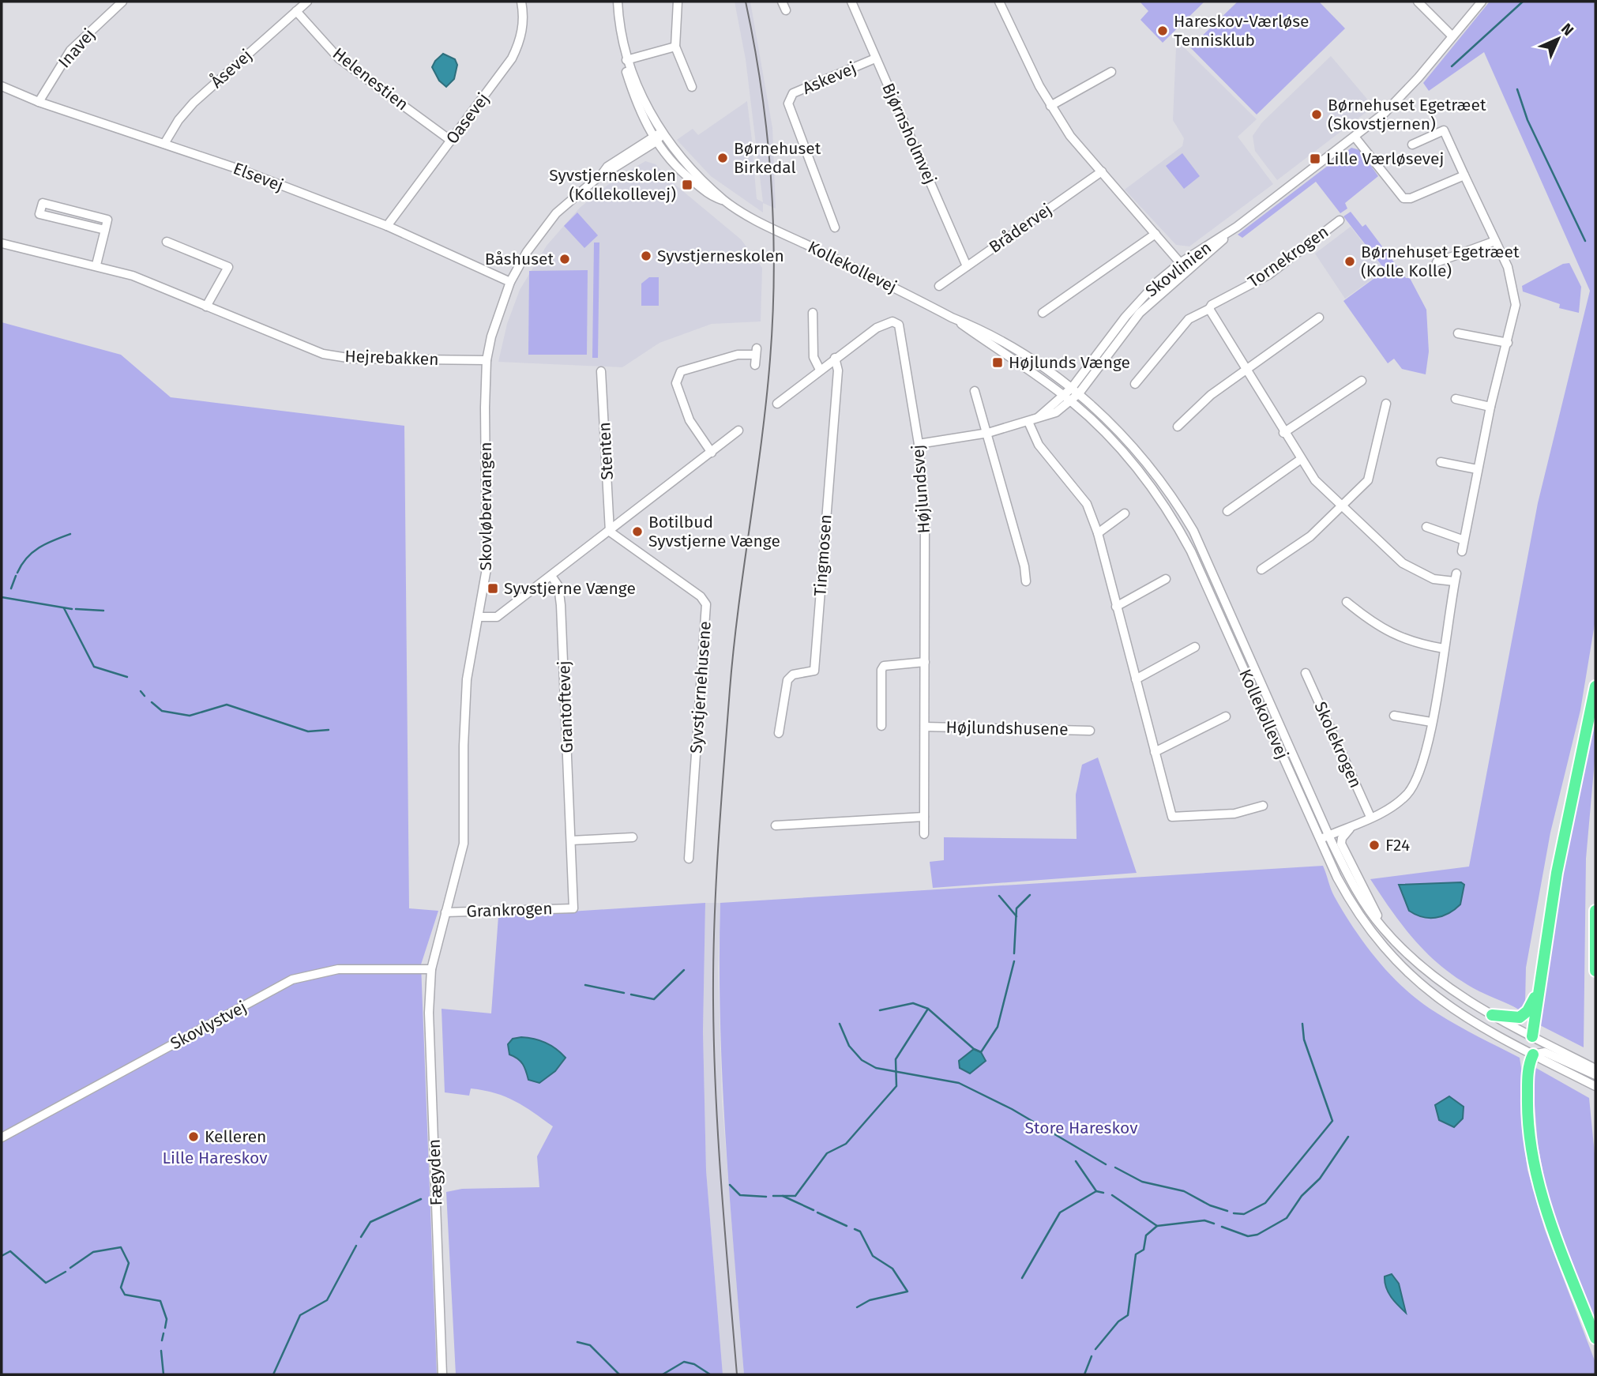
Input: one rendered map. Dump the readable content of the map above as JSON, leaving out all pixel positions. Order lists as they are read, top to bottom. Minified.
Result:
{"streets":{"street":["Inavej","Åsevej","Askevej","Helenestien","Oasevej","Bjørnsholmvej","Elsevej","Brådervej","Tornekrogen","Kollekollevej","Skovlinien","Hejrebakken","Stenten","Højlundsvej","Skovløbervangen","Tingmosen","Syvstjernehusene","Grantoftevej","Højlundshusene","Skolekrogen","Grankrogen","Skovlystvej","Fægyden"]},"crossings":[["Inavej","Elsevej"],["Åsevej","Helenestien"],["Åsevej","Elsevej"],["Askevej","Bjørnsholmvej"],["Helenestien","Oasevej"],["Oasevej","Elsevej"],["Bjørnsholmvej","Brådervej"],["Elsevej","Skovløbervangen"],["Kollekollevej","Skovlinien"],["Kollekollevej","Skovløbervangen"],["Hejrebakken","Skovløbervangen"],["Stenten","Syvstjernehusene"],["Højlundsvej","Tingmosen"],["Højlundsvej","Højlundshusene"],["Skovløbervangen","Grankrogen"],["Skovløbervangen","Skovlystvej"],["Skovløbervangen","Fægyden"],["Grantoftevej","Grankrogen"],["Skovlystvej","Fægyden"]],"parks":["Store Hareskov","Lille Hareskov"],"places":{"other":["Hareskov-Værløse Tennisklub","Børnehuset Egetræet (Skovstjernen)","Børnehuset Birkedal","Syvstjerneskolen","Båshuset","Børnehuset Egetræet (Kolle Kolle)","Botilbud Syvstjerne Vænge","F24","Kelleren"],"transit":["Lille Værløsevej","Syvstjerneskolen (Kollekollevej)","Højlunds Vænge","Syvstjerne Vænge"]},"north":"top right"}
